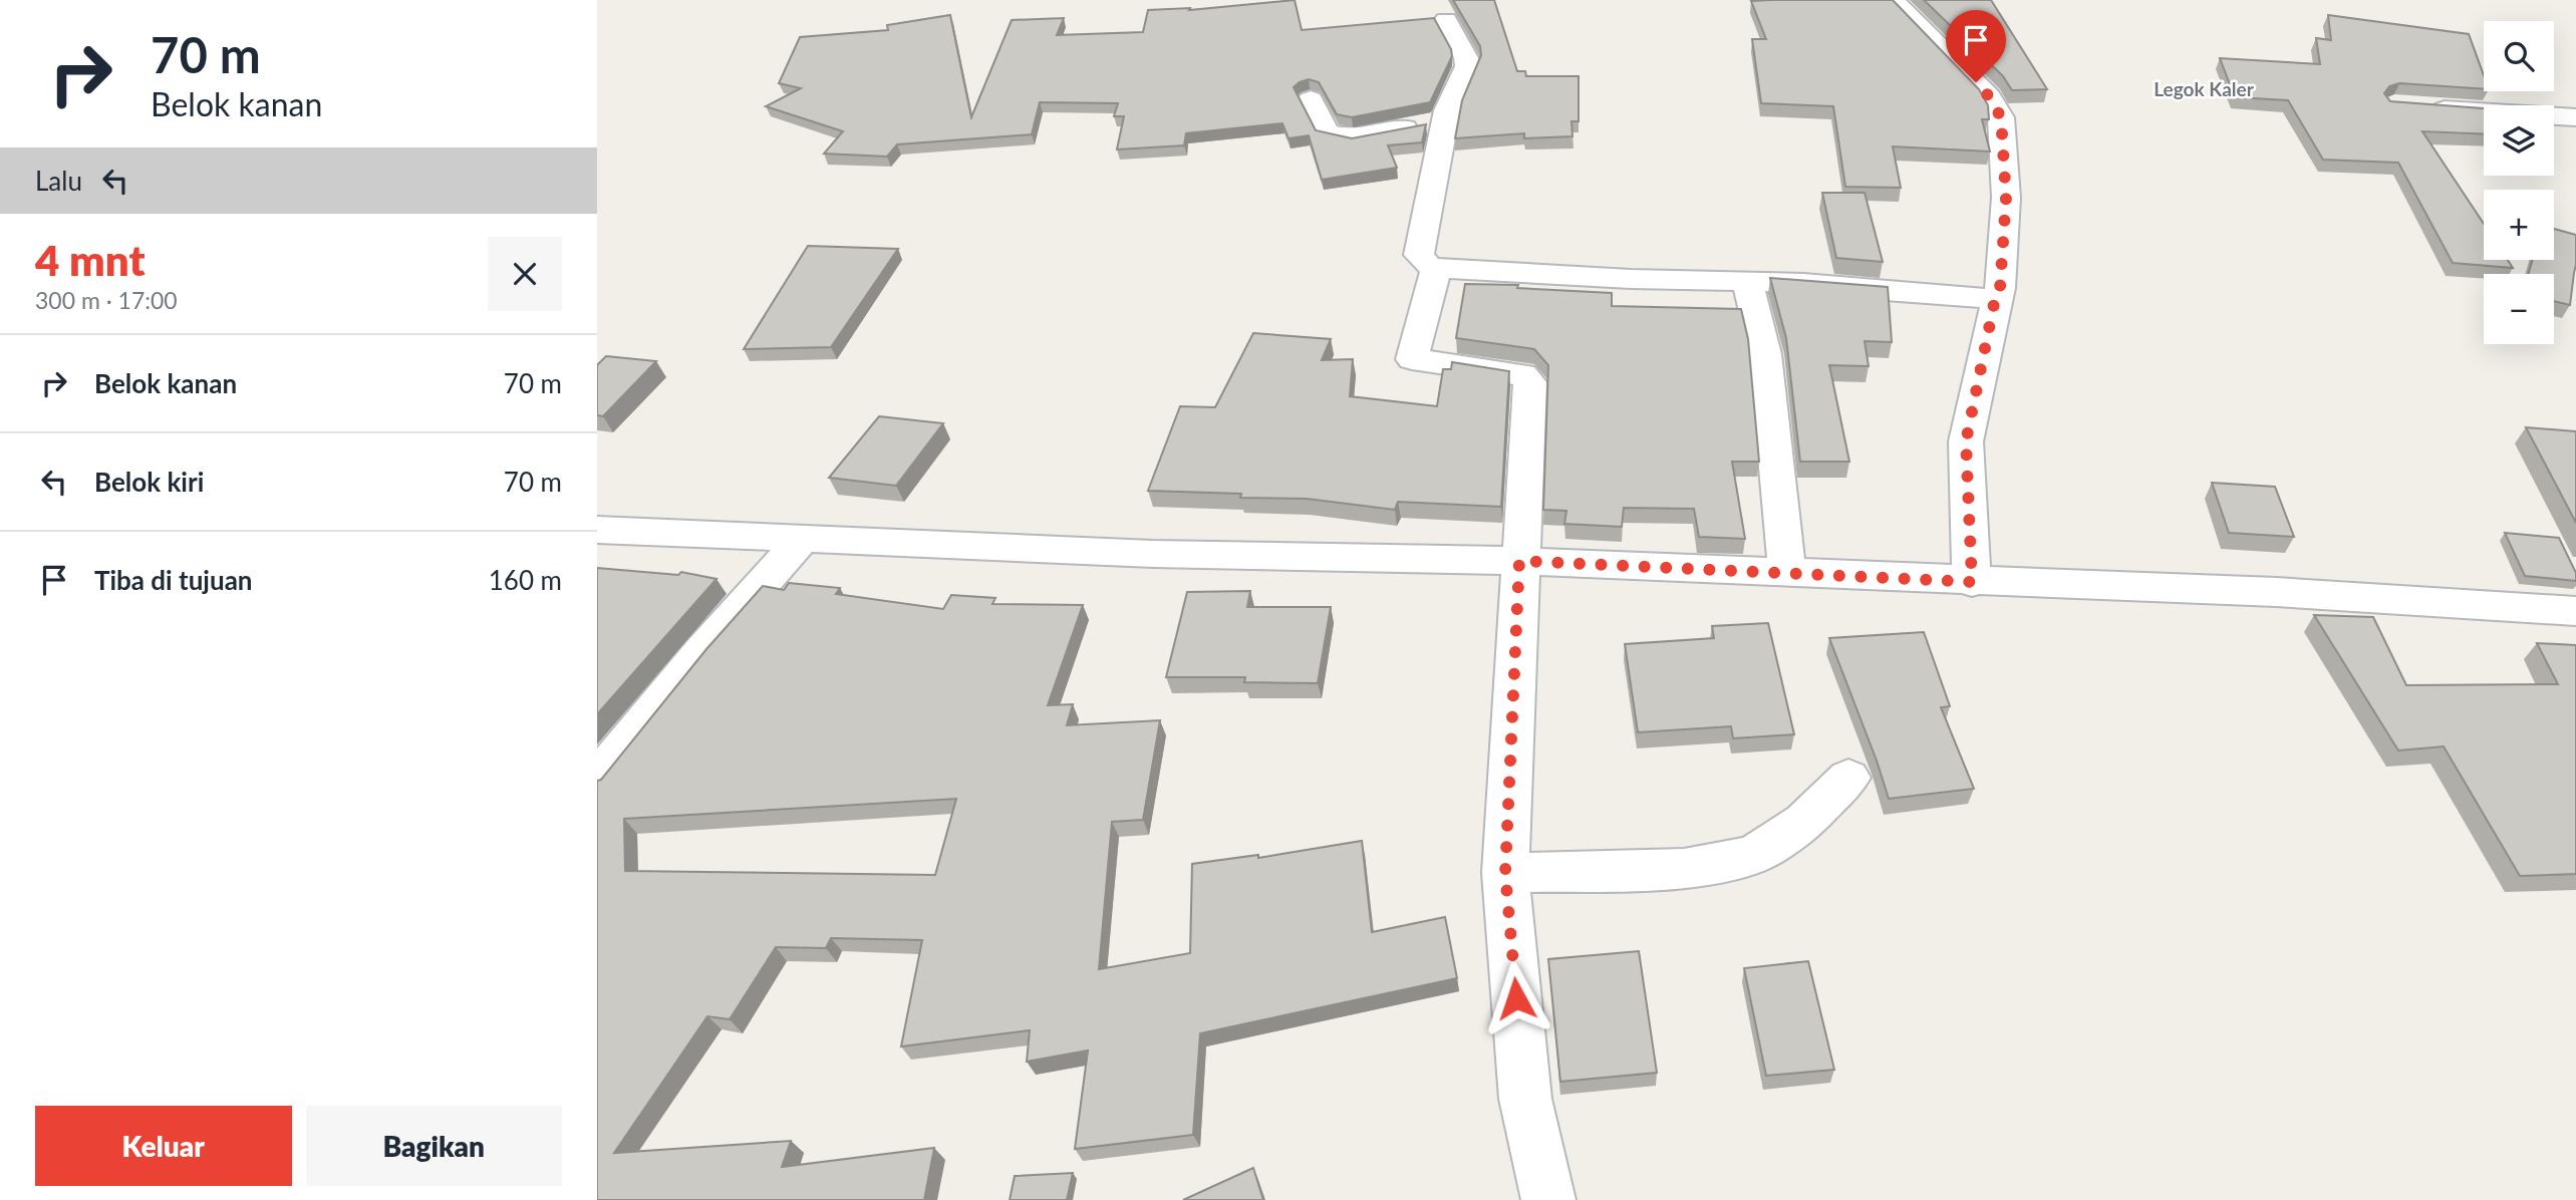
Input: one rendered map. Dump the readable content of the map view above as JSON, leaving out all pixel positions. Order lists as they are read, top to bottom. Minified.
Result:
{"districts":["Legok Kaler"],"page":{"turn":["70 m","Belok kanan"],"map_buttons":["+","−"],"then":"Lalu","heading":["4 mnt","300 m · 17:00"],"list":[{"name":"Belok kanan","value":"70 m"},{"name":"Belok kiri","value":"70 m"},{"name":"Tiba di tujuan","value":"160 m"}],"buttons":["Keluar","Bagikan"]}}
